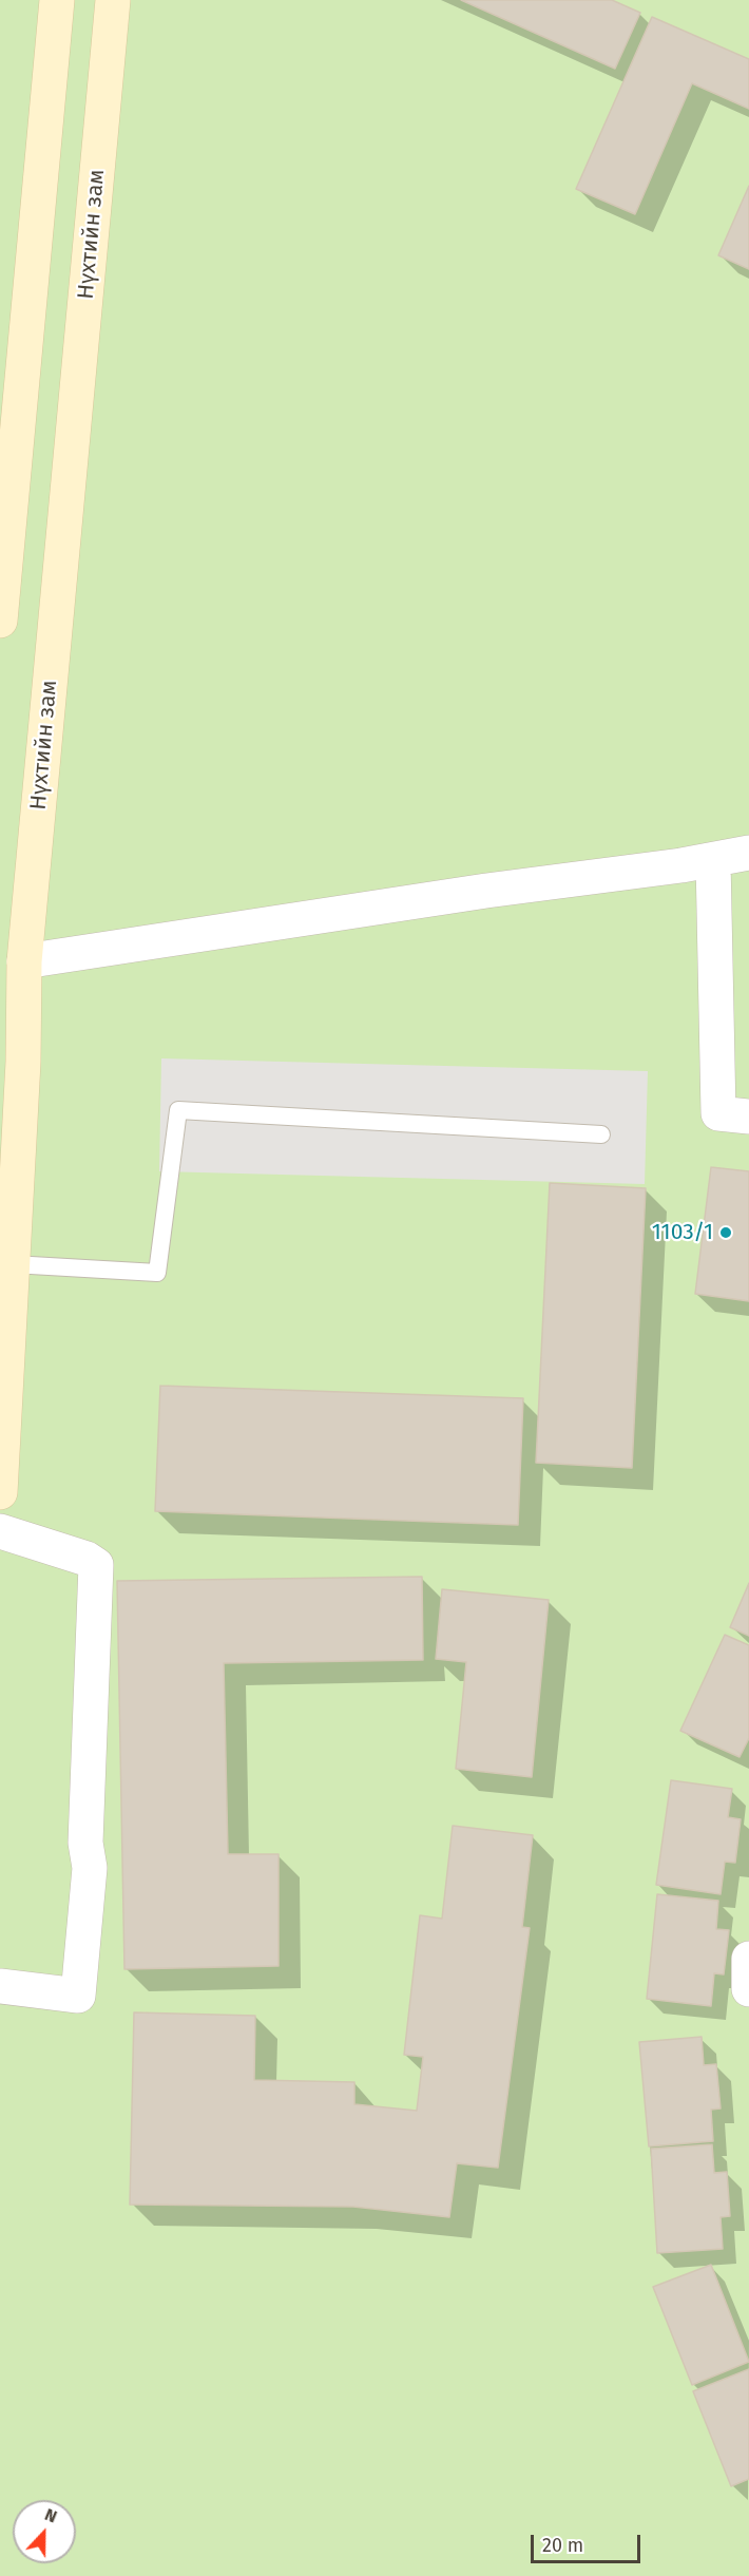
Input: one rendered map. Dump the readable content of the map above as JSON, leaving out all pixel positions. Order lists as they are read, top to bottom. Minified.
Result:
{"streets":{"main road":["Нүхтийн зам"]},"places":["1103/1"],"scale_bar":"20 m","north":"top"}
